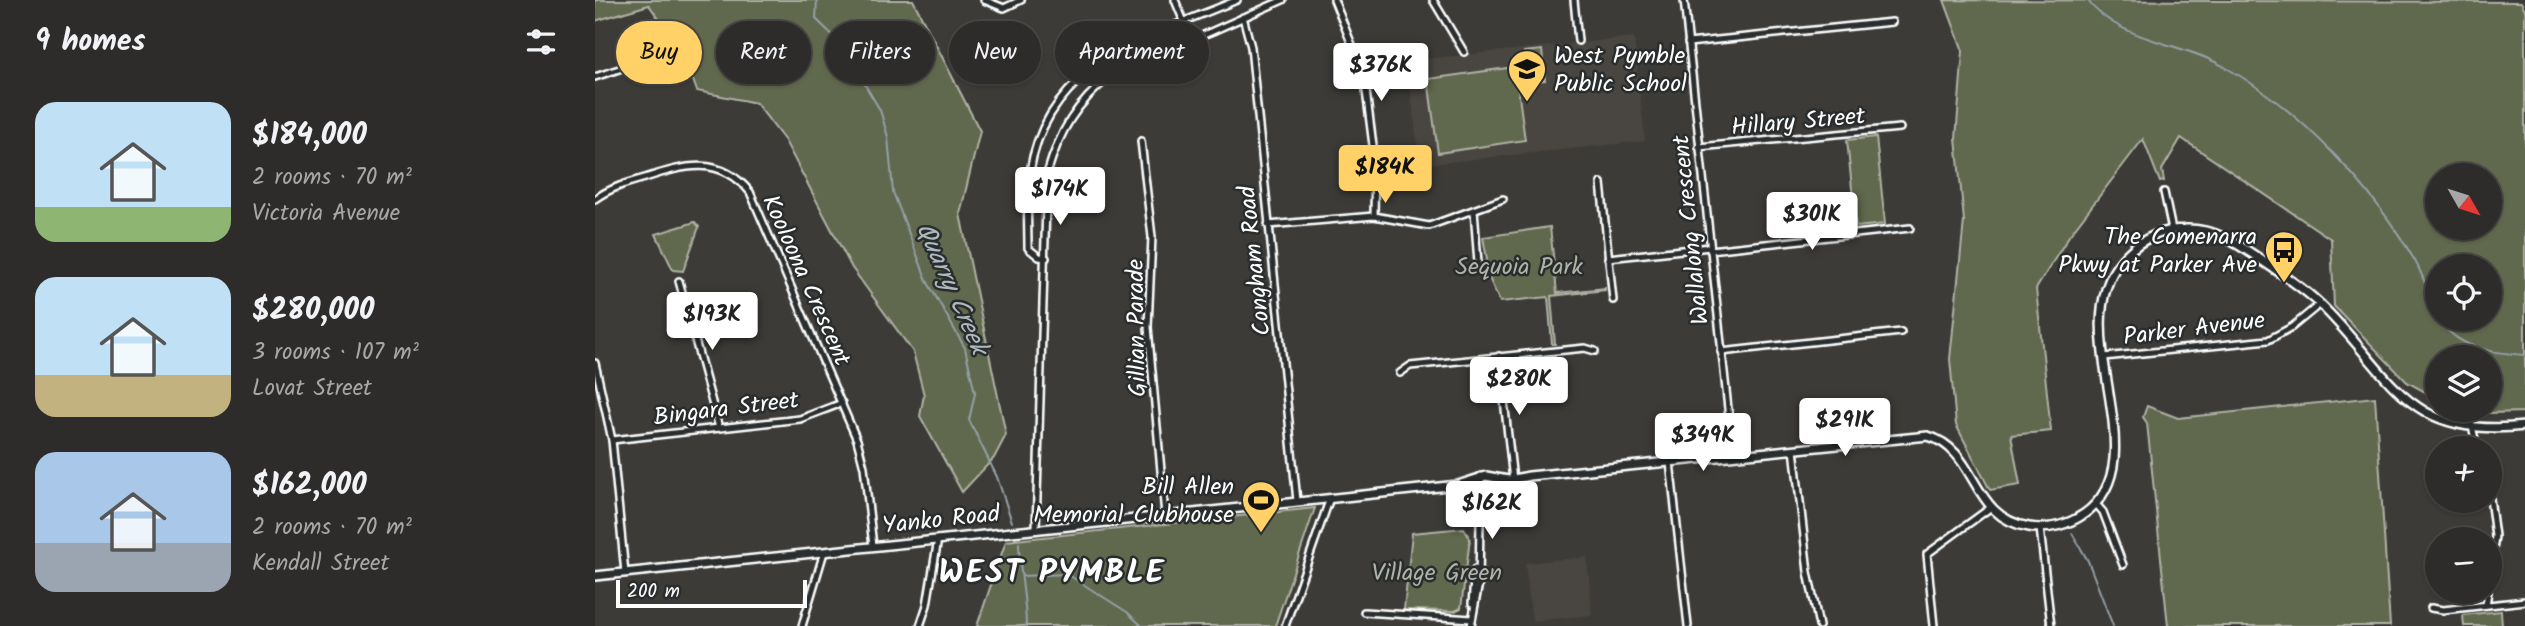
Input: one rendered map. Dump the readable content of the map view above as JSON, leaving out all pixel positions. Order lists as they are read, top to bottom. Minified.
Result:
{"streets":{"main road":["Yanko Road"],"street":["Hillary Street","Wallalong Crescent","Congham Road","Kooloona Crescent","Gillian Parade","Parker Avenue","Bingara Street"]},"crossings":[["Hillary Street","Wallalong Crescent"],["Wallalong Crescent","Yanko Road"],["Congham Road","Yanko Road"],["Kooloona Crescent","Bingara Street"],["Kooloona Crescent","Yanko Road"],["Gillian Parade","Yanko Road"]],"districts":["WEST PYMBLE"],"water":["Quarry Creek"],"parks":["Sequoia Park","Village Green"],"places":{"school or university":["West Pymble Public School"],"bus stop":["The Comenarra Pkwy at Parker Ave"],"sports":["Bill Allen Memorial Clubhouse"]},"scale_bar":"200 m","north":"bottom right","page":{"heading":"9 homes","chip":["Buy","Rent","Filters","New","Apartment"],"price":["$376K","$184K","$174K","$301K","$193K","$280K","$291K","$349K","$162K"],"list":[{"name":"$184,000","note":"2 rooms · 70 m² · Victoria Avenue"},{"name":"$280,000","note":"3 rooms · 107 m² · Lovat Street"},{"name":"$162,000","note":"2 rooms · 70 m² · Kendall Street"}],"map_buttons":["+","−"],"scale":"200 m"}}
